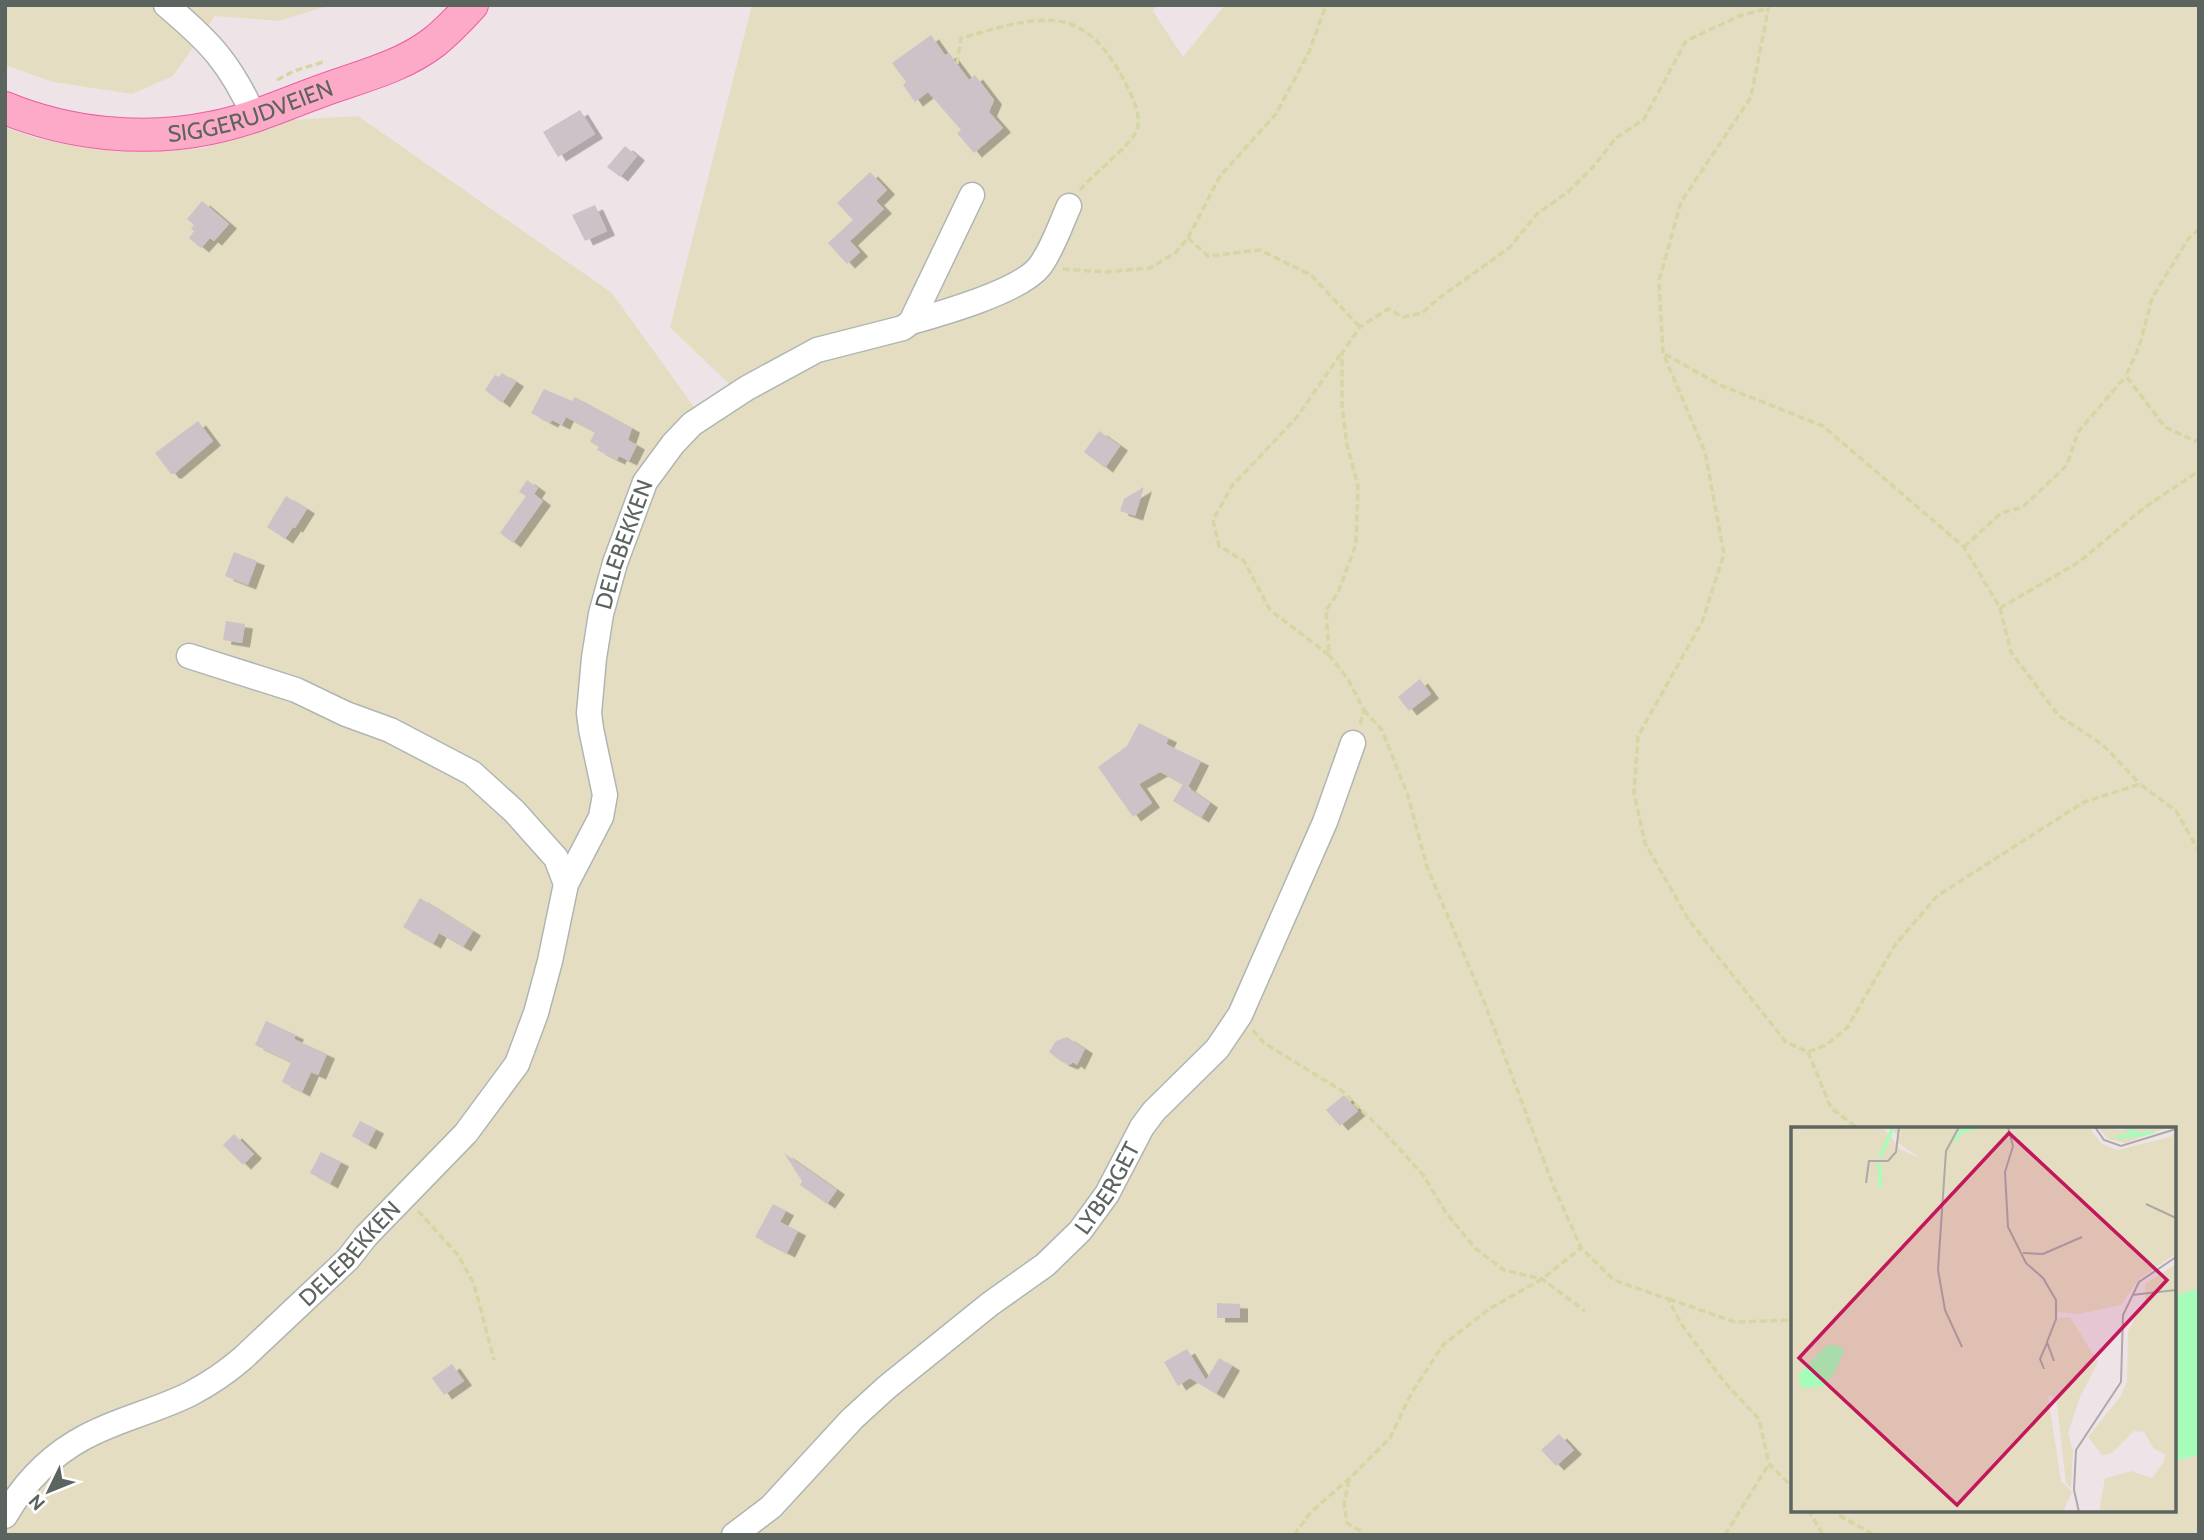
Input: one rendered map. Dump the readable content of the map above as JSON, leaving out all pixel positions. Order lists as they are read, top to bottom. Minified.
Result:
{"streets":{"main road":["SIGGERUDVEIEN"],"street":["DELEBEKKEN","LYBERGET"]},"north":"bottom left"}
